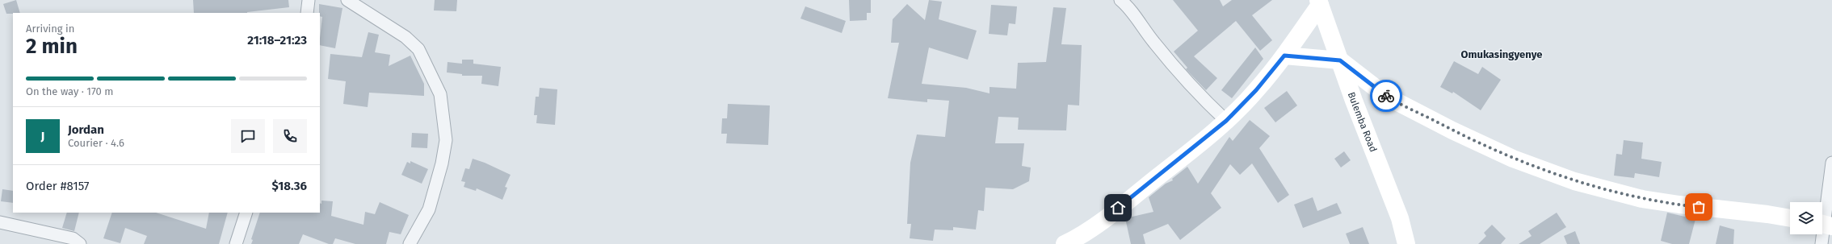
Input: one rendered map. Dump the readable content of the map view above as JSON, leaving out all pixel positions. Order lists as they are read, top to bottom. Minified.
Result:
{"streets":{"street":["Bulemba Road"]},"districts":["Omukasingyenye"],"page":{"heading":["2 min","Arriving in","21:18–21:23"],"panel":["Jordan","Courier · 4.6","Order #8157","$18.36"],"bar":"On the way · 170 m","round":"J"}}
